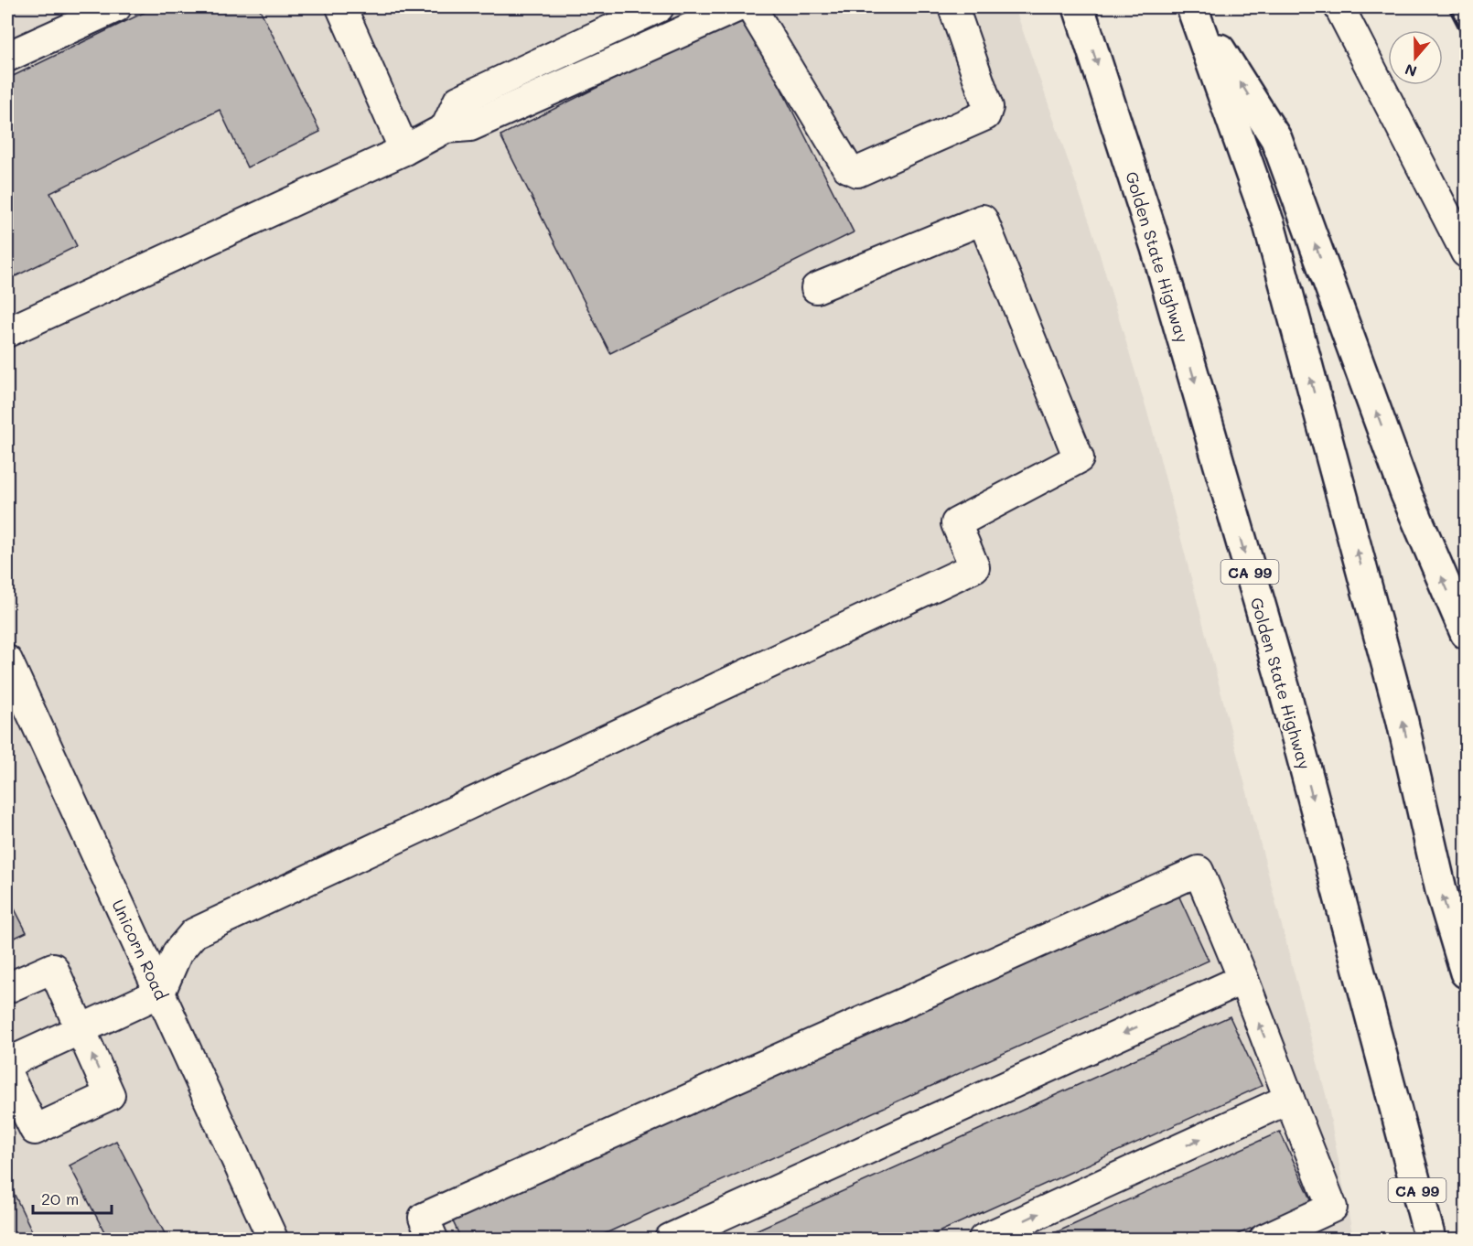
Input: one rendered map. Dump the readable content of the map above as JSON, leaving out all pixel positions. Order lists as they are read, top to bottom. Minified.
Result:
{"streets":{"highway":["Golden State Highway","CA 99"],"street":["Unicorn Road"]},"scale_bar":"20 m","north":"bottom"}
